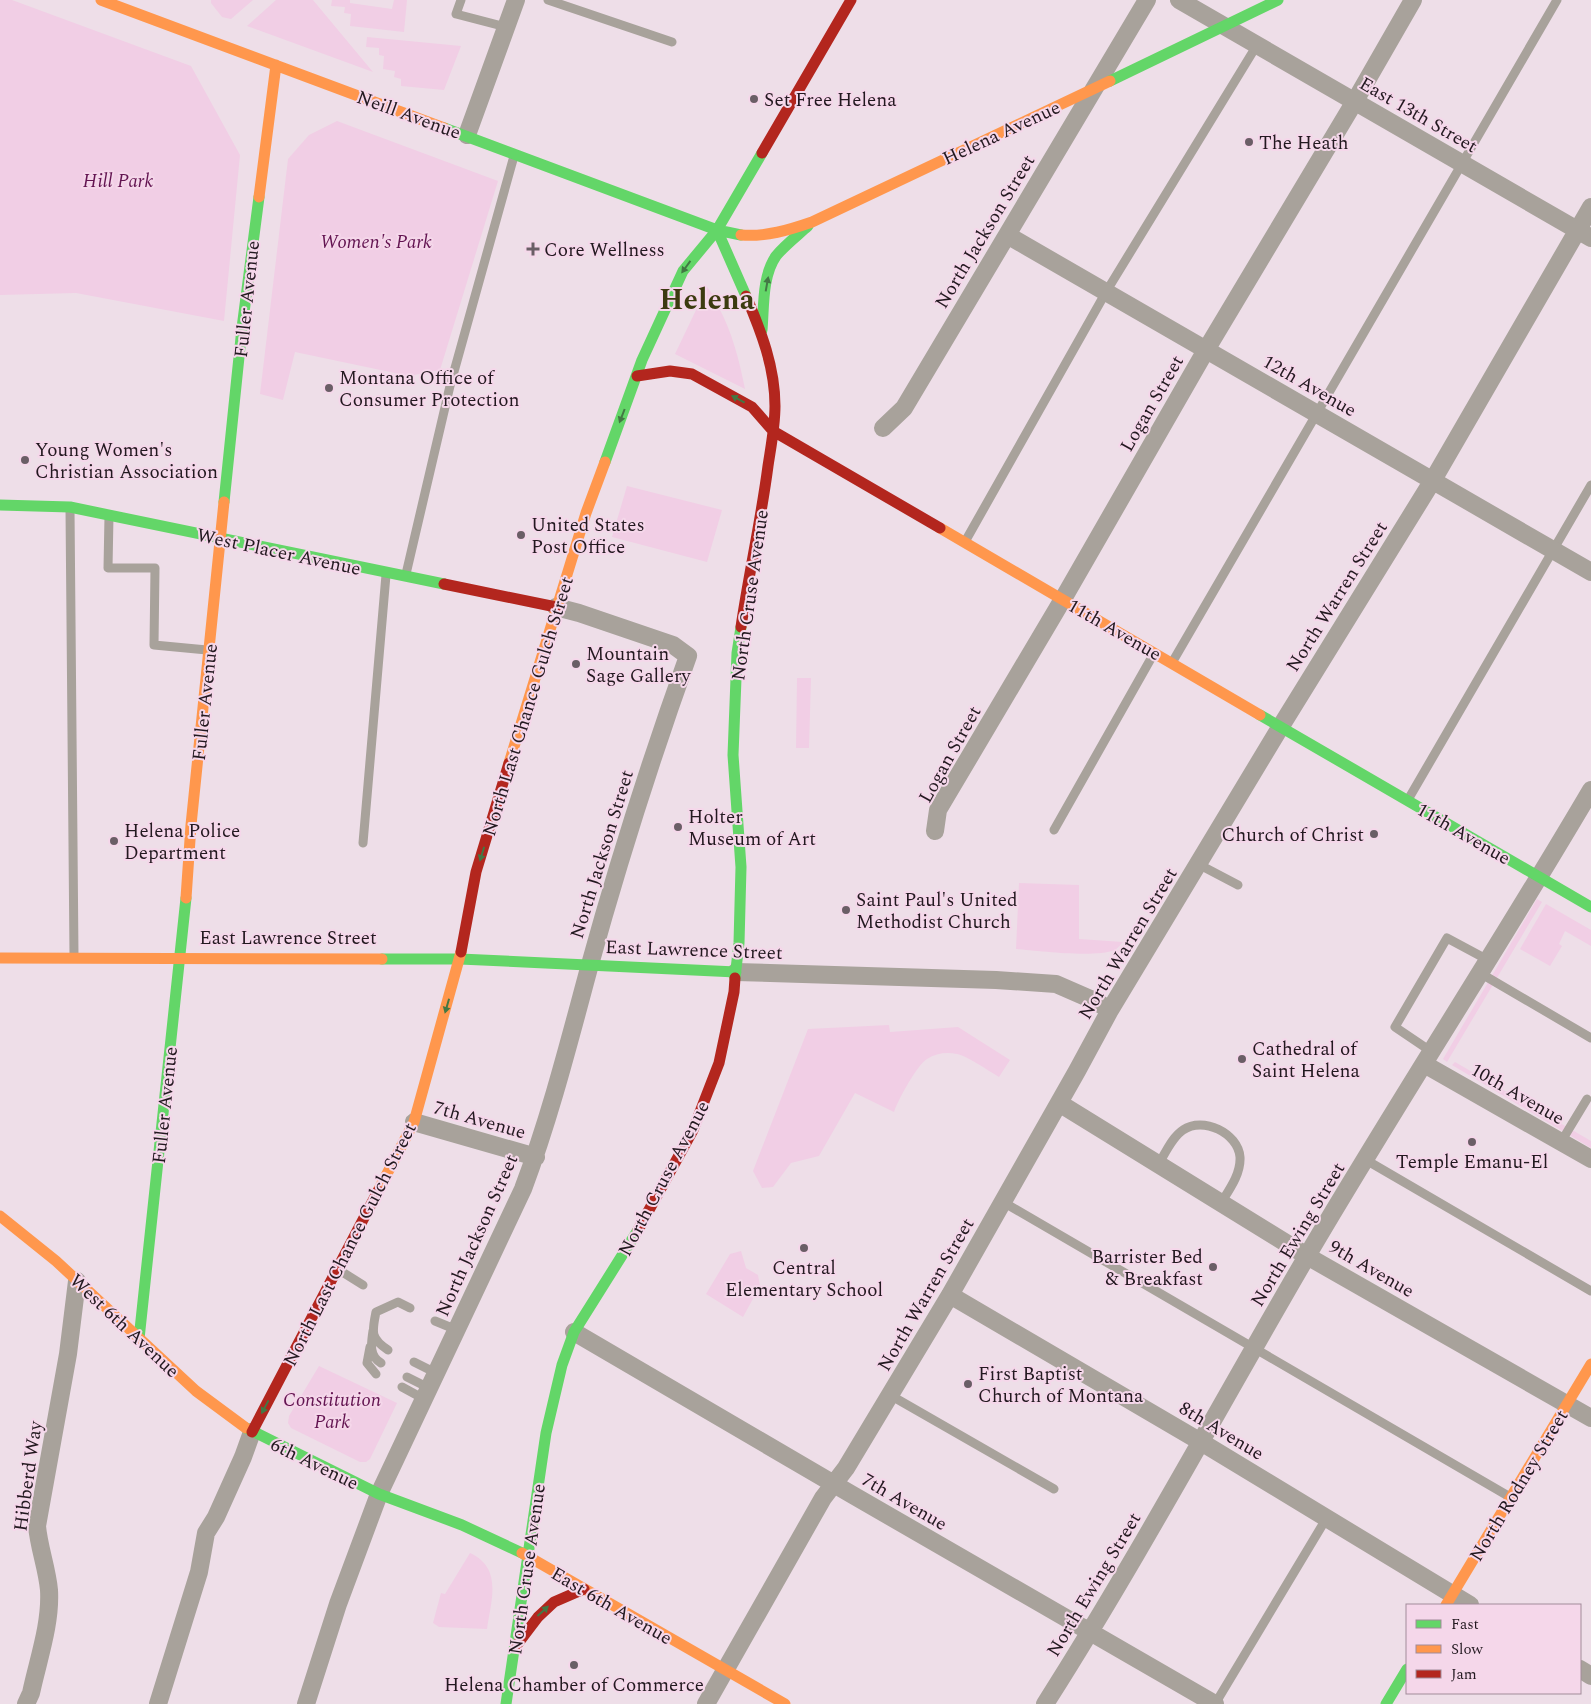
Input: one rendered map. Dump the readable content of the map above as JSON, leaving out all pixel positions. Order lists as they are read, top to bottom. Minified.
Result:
{"streets":{"street":["Neill Avenue","East 13th Street","Helena Avenue","North Jackson Street","Fuller Avenue","12th Avenue","Logan Street","West Placer Avenue","North Cruse Avenue","North Warren Street","11th Avenue","North Last Chance Gulch Street","East Lawrence Street","10th Avenue","7th Avenue","North Ewing Street","9th Avenue","West 6th Avenue","8th Avenue","6th Avenue","Hibberd Way","North Rodney Street","East 6th Avenue"]},"crossings":[["Neill Avenue","Helena Avenue"],["Neill Avenue","Fuller Avenue"],["Neill Avenue","North Last Chance Gulch Street"],["East 13th Street","Helena Avenue"],["East 13th Street","Logan Street"],["East 13th Street","North Warren Street"],["Helena Avenue","North Jackson Street"],["Helena Avenue","North Last Chance Gulch Street"],["North Jackson Street","12th Avenue"],["North Jackson Street","West Placer Avenue"],["North Jackson Street","North Last Chance Gulch Street"],["North Jackson Street","East Lawrence Street"],["North Jackson Street","7th Avenue"],["North Jackson Street","6th Avenue"],["North Jackson Street","East 6th Avenue"],["Fuller Avenue","West Placer Avenue"],["Fuller Avenue","East Lawrence Street"],["Fuller Avenue","West 6th Avenue"],["12th Avenue","Logan Street"],["12th Avenue","North Warren Street"],["Logan Street","11th Avenue"],["West Placer Avenue","North Last Chance Gulch Street"],["North Cruse Avenue","11th Avenue"],["North Cruse Avenue","East Lawrence Street"],["North Cruse Avenue","7th Avenue"],["North Cruse Avenue","East 6th Avenue"],["North Warren Street","11th Avenue"],["North Warren Street","East Lawrence Street"],["North Warren Street","7th Avenue"],["North Warren Street","9th Avenue"],["North Warren Street","8th Avenue"],["North Warren Street","East 6th Avenue"],["11th Avenue","North Last Chance Gulch Street"],["11th Avenue","North Ewing Street"],["North Last Chance Gulch Street","East Lawrence Street"],["North Last Chance Gulch Street","7th Avenue"],["North Last Chance Gulch Street","West 6th Avenue"],["North Last Chance Gulch Street","6th Avenue"],["10th Avenue","North Ewing Street"],["7th Avenue","North Ewing Street"],["North Ewing Street","9th Avenue"],["North Ewing Street","8th Avenue"],["9th Avenue","North Rodney Street"],["West 6th Avenue","6th Avenue"],["West 6th Avenue","Hibberd Way"],["8th Avenue","North Rodney Street"],["6th Avenue","East 6th Avenue"]],"one_way":["North Last Chance Gulch Street"],"districts":["Helena"],"parks":["Hill Park","Women's Park","Constitution Park"],"places":{"other":["Set Free Helena","The Heath","Montana Office of Consumer Protection","Young Women's Christian Association","United States Post Office","Mountain Sage Gallery","Holter Museum of Art","Church of Christ","Helena Police Department","Saint Paul's United Methodist Church","Cathedral of Saint Helena","Temple Emanu-El","Central Elementary School","Barrister Bed & Breakfast","First Baptist Church of Montana","Helena Chamber of Commerce"],"health":["Core Wellness"]},"legend":["Fast","Slow","Jam"]}
